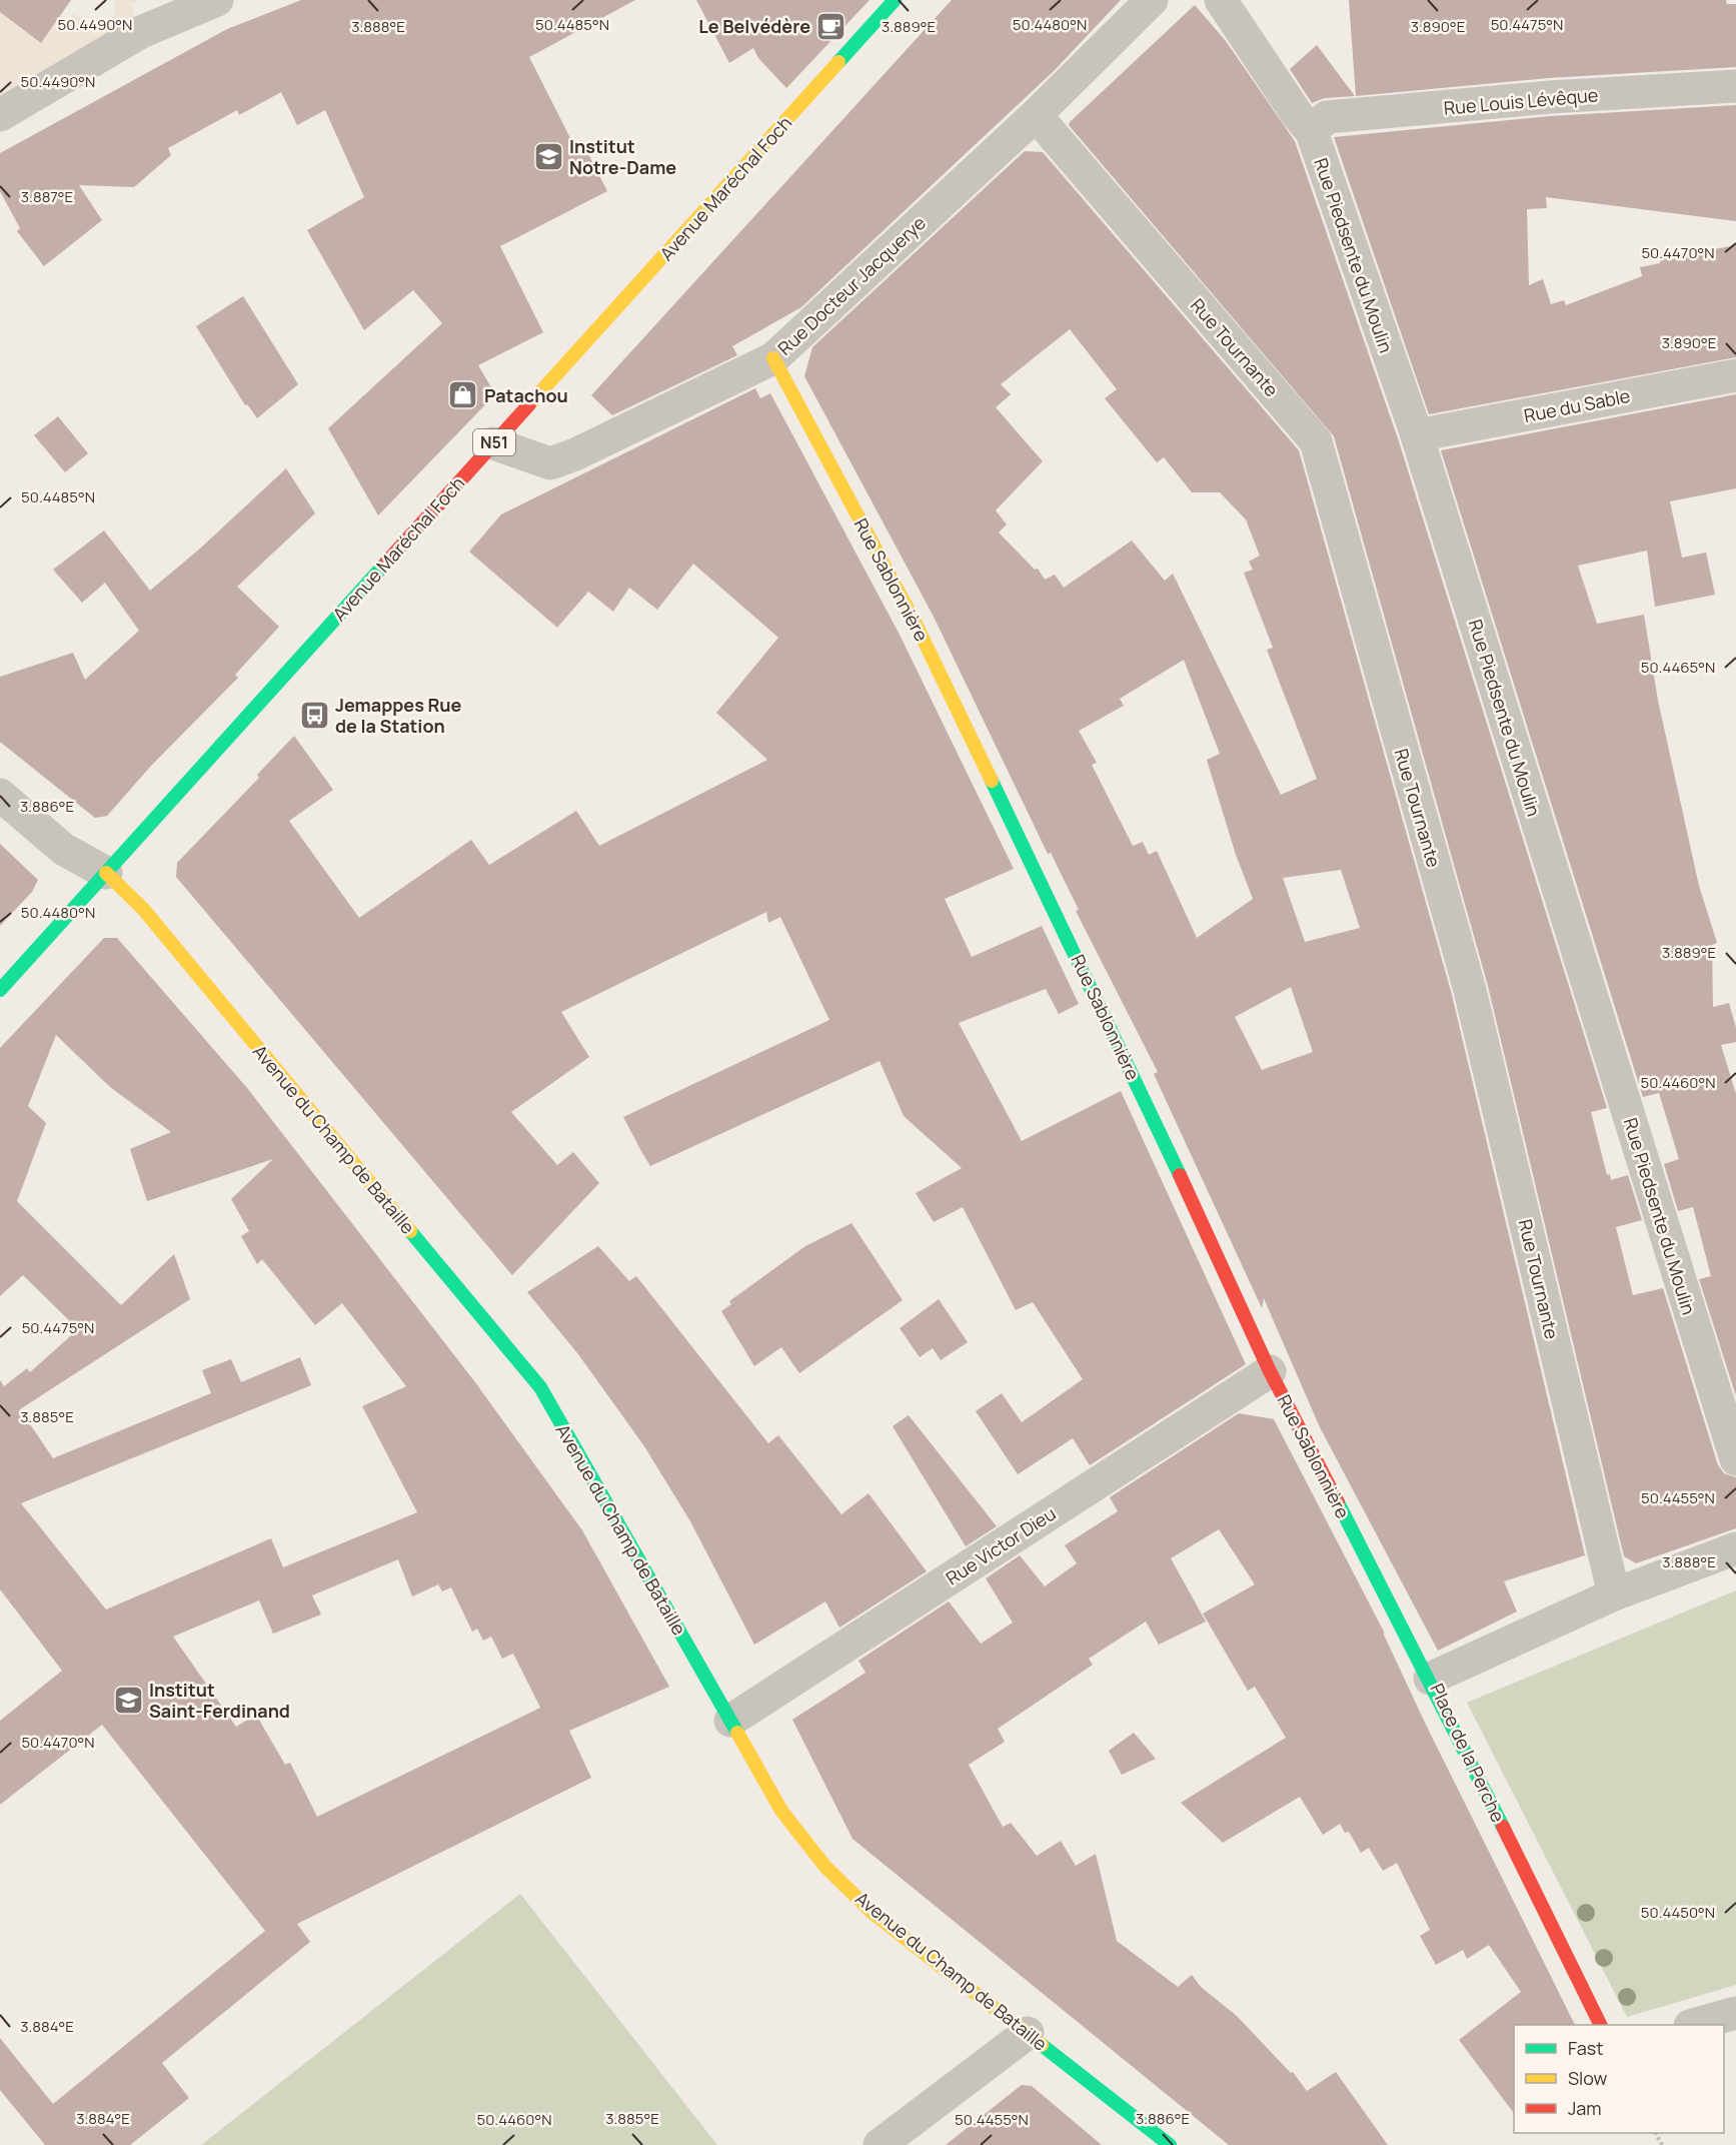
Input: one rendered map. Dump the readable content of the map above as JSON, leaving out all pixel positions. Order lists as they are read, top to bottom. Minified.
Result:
{"streets":{"street":["Rue Louis Lévêque","Avenue Maréchal Foch","Rue Piedsente du Moulin","Rue Docteur Jacquerye","Rue Tournante","Rue du Sable","N51","Rue Sablonnière","Avenue du Champ de Bataille","Rue Victor Dieu","Place de la Perche"]},"crossings":[["Rue Louis Lévêque","Rue Piedsente du Moulin"],["Avenue Maréchal Foch","Rue Docteur Jacquerye"],["Avenue Maréchal Foch","Avenue du Champ de Bataille"],["Rue Piedsente du Moulin","Rue du Sable"],["Rue Docteur Jacquerye","Rue Tournante"],["Rue Docteur Jacquerye","Rue Sablonnière"],["Rue Tournante","Place de la Perche"],["Rue Sablonnière","Rue Victor Dieu"],["Rue Sablonnière","Place de la Perche"],["Avenue du Champ de Bataille","Rue Victor Dieu"]],"places":{"cafe":["Le Belvédère"],"school or university":["Institut Notre-Dame","Institut Saint-Ferdinand"],"shop":["Patachou"],"bus stop":["Jemappes Rue de la Station"]},"legend":["Fast","Slow","Jam"],"coordinates":["50.4490°N","50.4485°N","50.4475°N","50.4480°N","3.888°E","3.889°E","3.890°E","3.887°E","50.4470°N","50.4465°N","3.886°E","50.4460°N","3.885°E","50.4455°N","50.4450°N","3.884°E"]}
